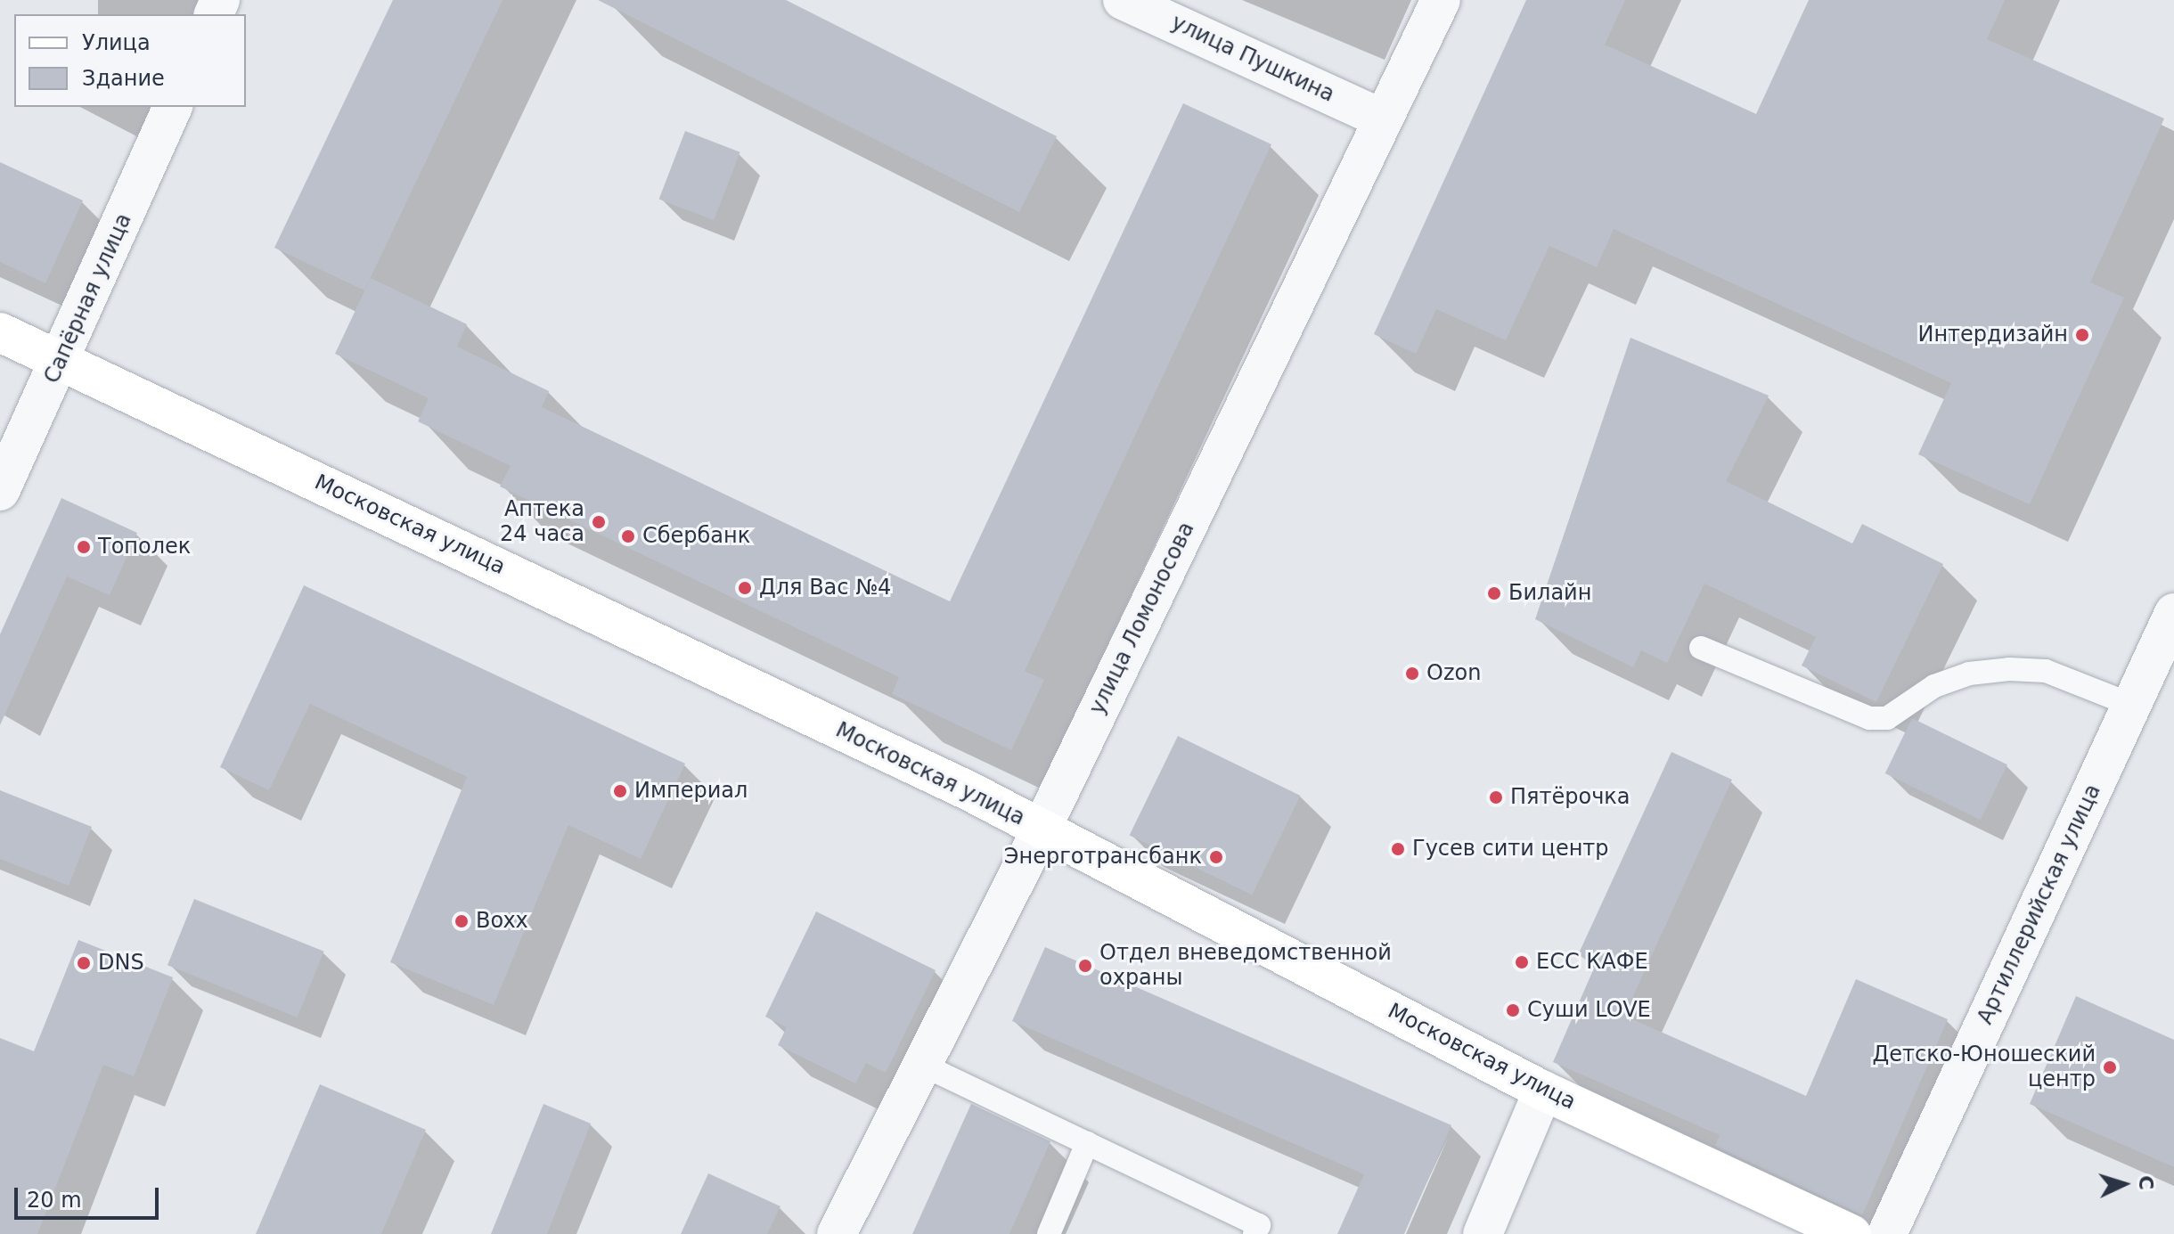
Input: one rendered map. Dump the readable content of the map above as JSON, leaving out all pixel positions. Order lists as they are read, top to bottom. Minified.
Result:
{"streets":{"main road":["Московская улица"],"street":["улица Пушкина","Сапёрная улица","улица Ломоносова","Артиллерийская улица"]},"crossings":[["улица Пушкина","улица Ломоносова"],["Сапёрная улица","Московская улица"],["Московская улица","улица Ломоносова"]],"places":["Интердизайн","Аптека 24 часа","Сбербанк","Тополек","Для Вас №4","Билайн","Ozon","Империал","Пятёрочка","Гусев сити центр","Энерготрансбанк","Boxx","ЕСС КАФЕ","DNS","Отдел вневедомственной охраны","Суши LOVE","Детско-Юношеский центр"],"legend":["Улица","Здание"],"scale_bar":"20 m","north":"right"}
